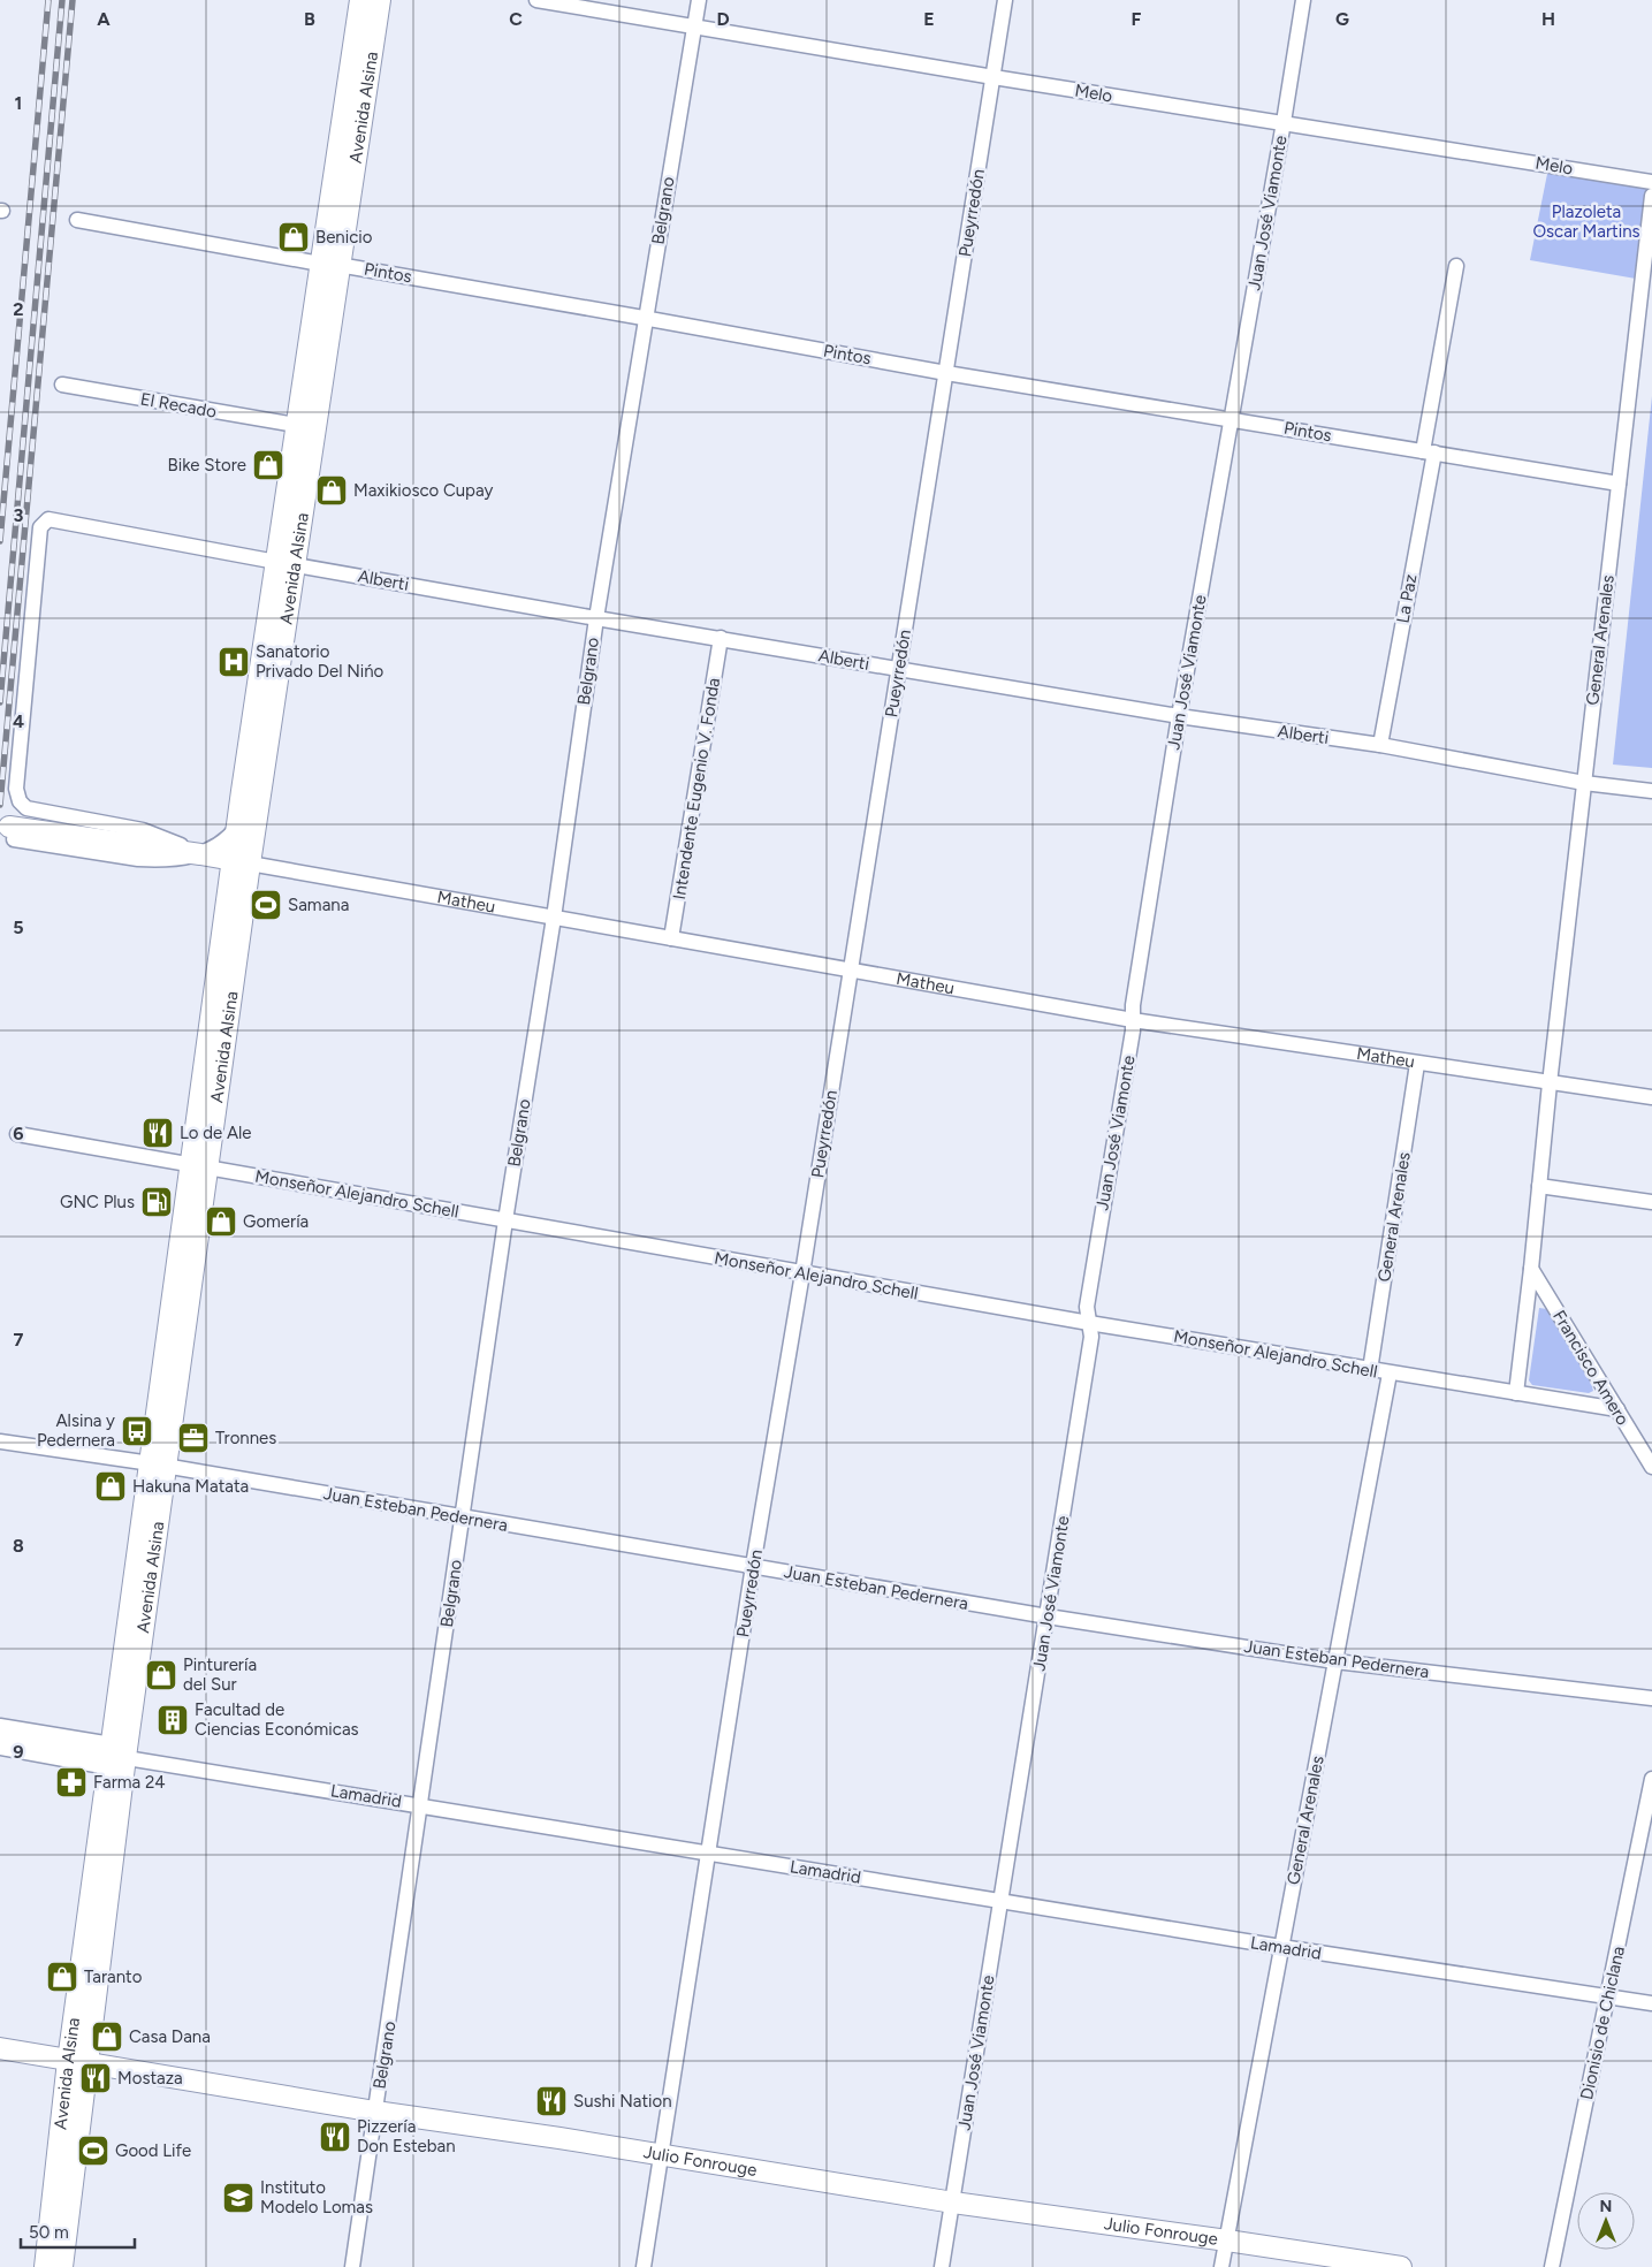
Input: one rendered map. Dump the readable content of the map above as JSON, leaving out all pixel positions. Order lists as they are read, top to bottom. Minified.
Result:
{"streets":{"main road":["Avenida Alsina","Matheu","Julio Fonrouge"],"street":["Melo","Belgrano","Pueyrredón","Juan José Viamonte","Pintos","El Recado","Alberti","La Paz","General Arenales","Intendente Eugenio V. Fonda","Monseñor Alejandro Schell","Francisco Amero","Juan Esteban Pedernera","Lamadrid","Dionisio de Chiclana"]},"crossings":[["Melo","Belgrano"],["Melo","Pueyrredón"],["Melo","Juan José Viamonte"],["Avenida Alsina","Pintos"],["Avenida Alsina","El Recado"],["Avenida Alsina","Alberti"],["Avenida Alsina","Matheu"],["Avenida Alsina","Monseñor Alejandro Schell"],["Avenida Alsina","Juan Esteban Pedernera"],["Avenida Alsina","Lamadrid"],["Avenida Alsina","Julio Fonrouge"],["Belgrano","Pintos"],["Belgrano","Alberti"],["Belgrano","Matheu"],["Belgrano","Monseñor Alejandro Schell"],["Belgrano","Juan Esteban Pedernera"],["Belgrano","Lamadrid"],["Belgrano","Julio Fonrouge"],["Pueyrredón","Pintos"],["Pueyrredón","Alberti"],["Pueyrredón","Matheu"],["Pueyrredón","Monseñor Alejandro Schell"],["Pueyrredón","Juan Esteban Pedernera"],["Pueyrredón","Lamadrid"],["Pueyrredón","Julio Fonrouge"],["Juan José Viamonte","Pintos"],["Juan José Viamonte","Alberti"],["Juan José Viamonte","Matheu"],["Juan José Viamonte","Monseñor Alejandro Schell"],["Juan José Viamonte","Juan Esteban Pedernera"],["Juan José Viamonte","Lamadrid"],["Juan José Viamonte","Julio Fonrouge"],["Pintos","La Paz"],["Pintos","General Arenales"],["Alberti","La Paz"],["Alberti","General Arenales"],["Alberti","Intendente Eugenio V. Fonda"],["Alberti","Matheu"],["General Arenales","Matheu"],["General Arenales","Monseñor Alejandro Schell"],["General Arenales","Francisco Amero"],["General Arenales","Juan Esteban Pedernera"],["General Arenales","Lamadrid"],["General Arenales","Julio Fonrouge"],["Intendente Eugenio V. Fonda","Matheu"],["Matheu","Francisco Amero"],["Monseñor Alejandro Schell","Francisco Amero"],["Lamadrid","Dionisio de Chiclana"]],"parks":["Plazoleta Oscar Martins"],"places":{"shop":["Benicio","Bike Store","Maxikiosco Cupay","Gomería","Hakuna Matata","Pinturería del Sur","Taranto","Casa Dana"],"hospital":["Sanatorio Privado Del Nińo"],"sports":["Samana","Good Life"],"restaurant":["Lo de Ale","Mostaza","Sushi Nation","Pizzería Don Esteban"],"fuel station":["GNC Plus"],"bus stop":["Alsina y Pedernera"],"office":["Tronnes"],"building":["Facultad de Ciencias Económicas"],"pharmacy":["Farma 24"],"school or university":["Instituto Modelo Lomas"]},"scale_bar":"50 m","north":"top","grid":{"columns":["A","B","C","D","E","F","G","H"],"rows":["1","2","3","4","5","6","7","8","9"]}}
